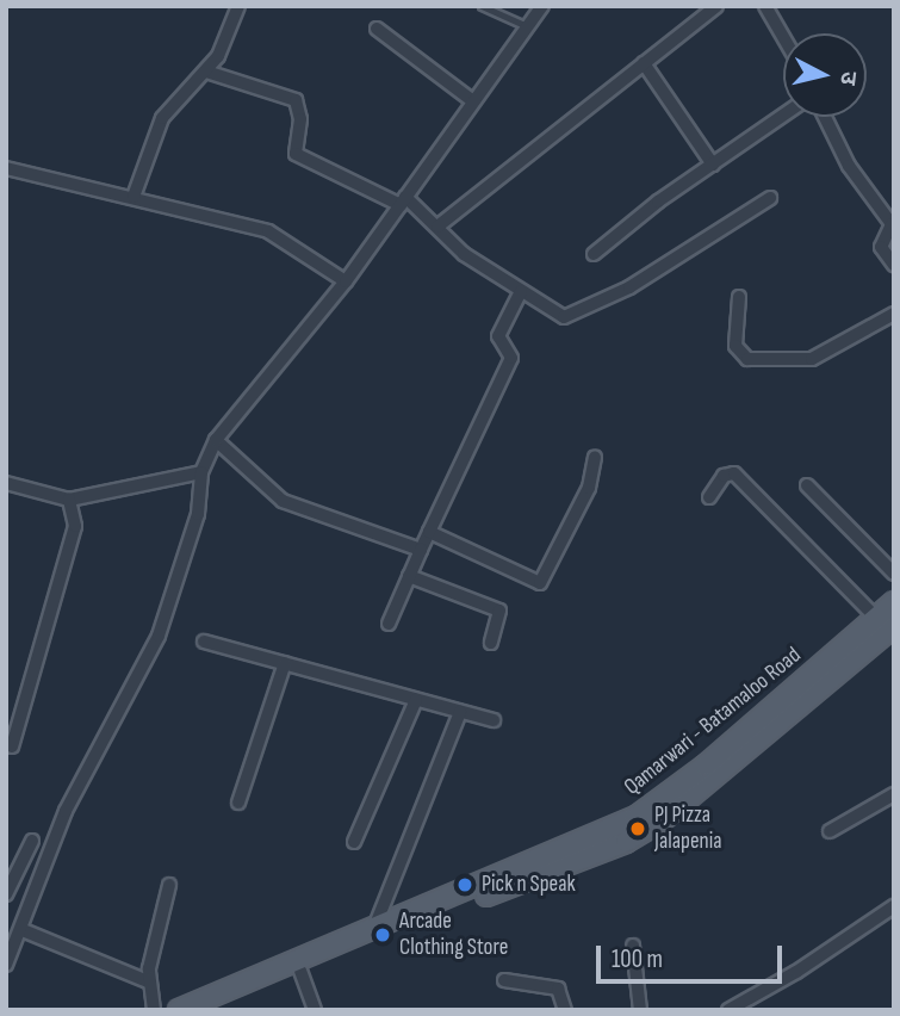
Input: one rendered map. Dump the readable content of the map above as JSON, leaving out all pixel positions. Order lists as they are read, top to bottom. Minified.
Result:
{"streets":{"main road":["Qamarwari - Batamaloo Road"]},"places":["PJ Pizza Jalapenia","Pick n Speak","Arcade Clothing Store"],"scale_bar":"100 m","north":"right"}
